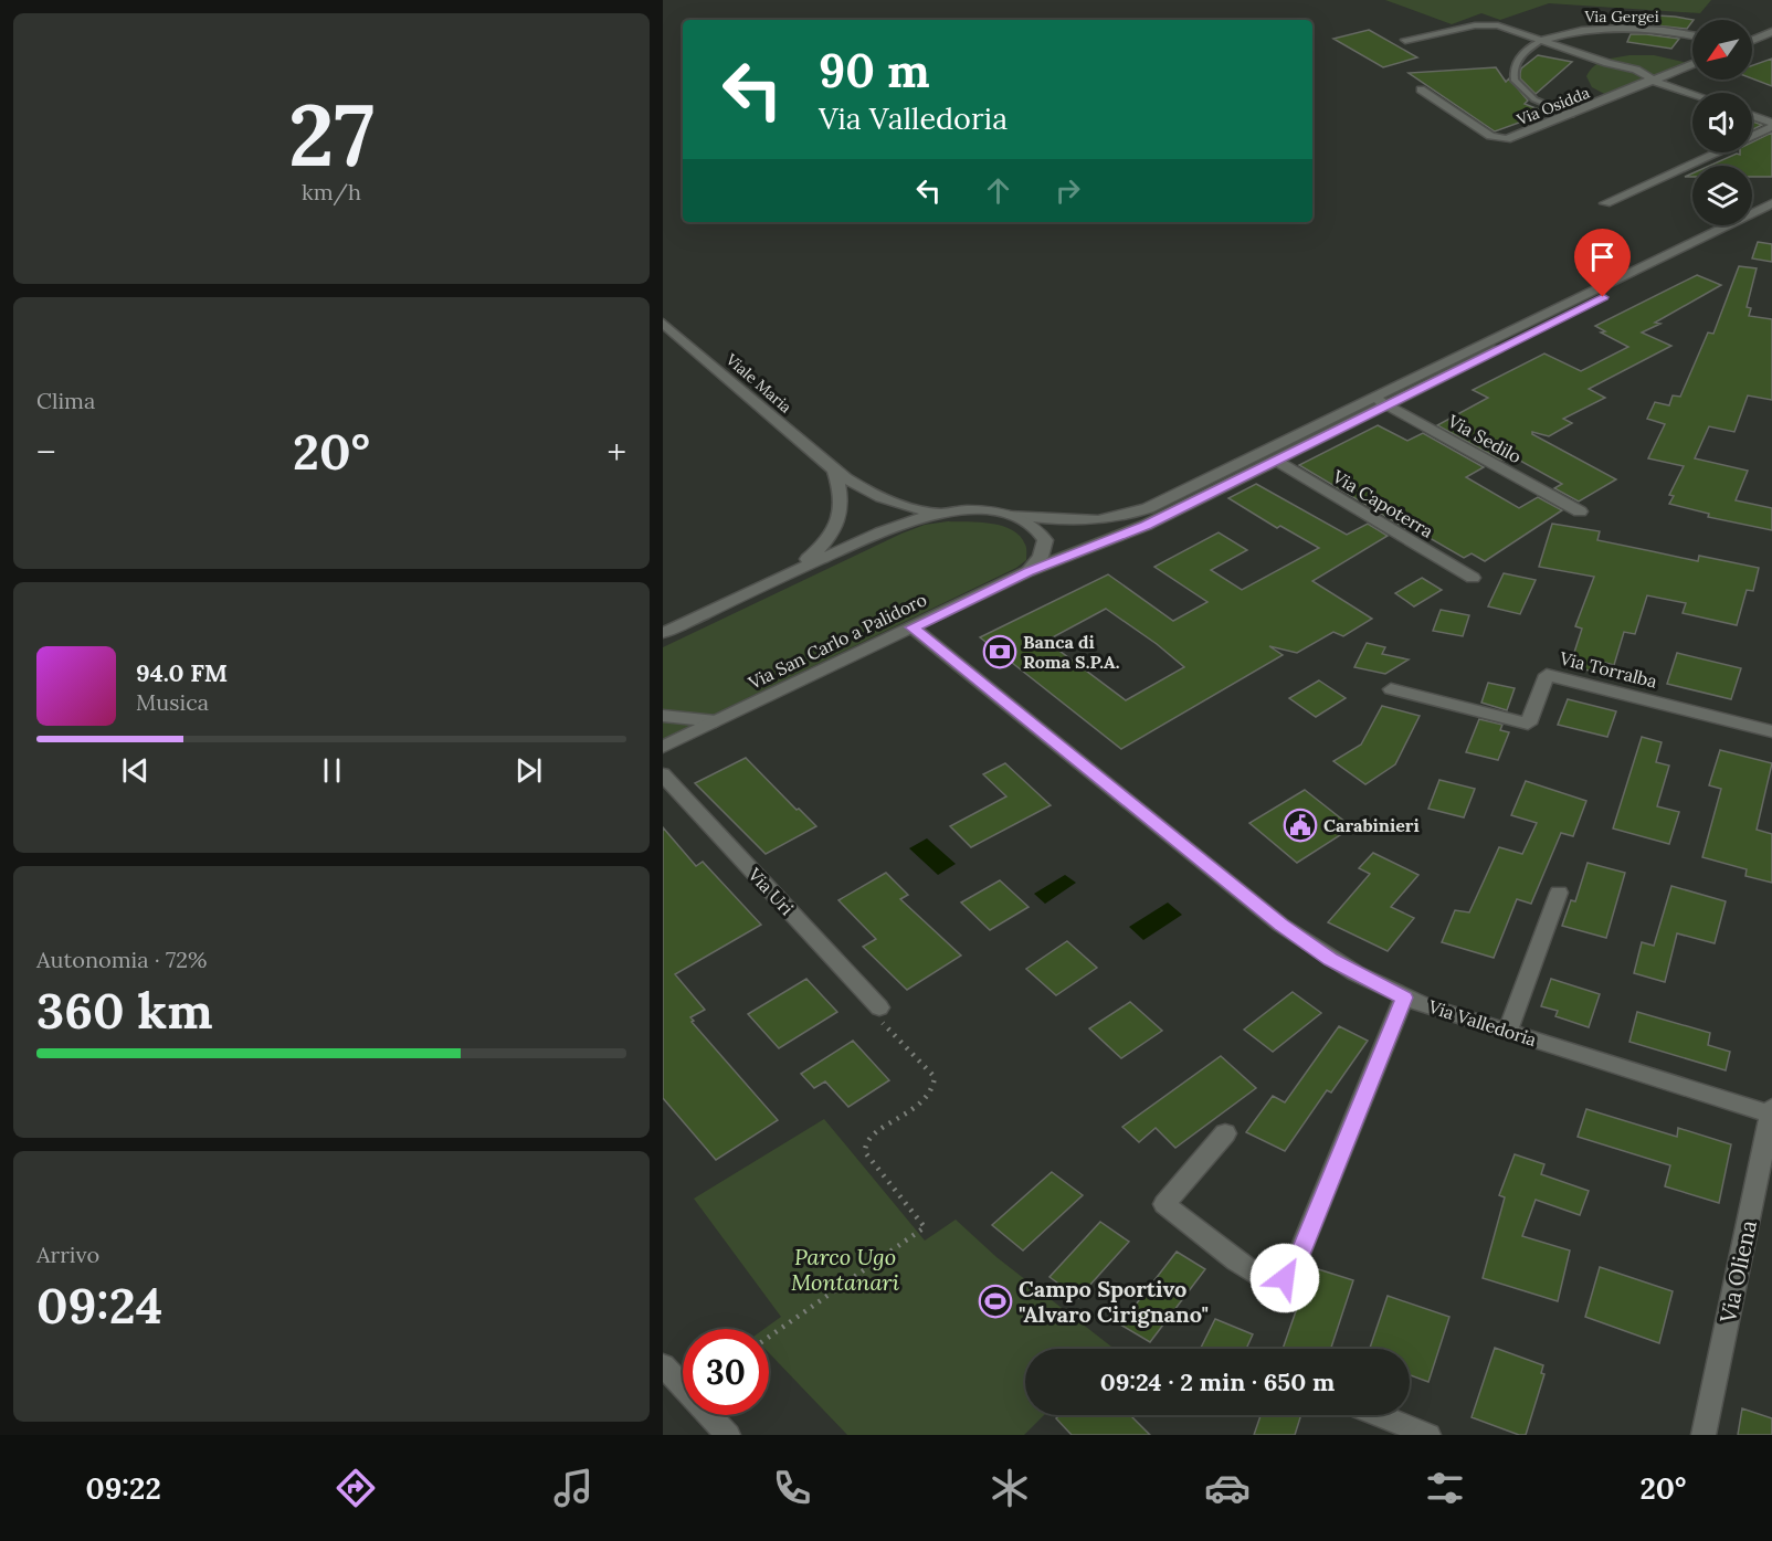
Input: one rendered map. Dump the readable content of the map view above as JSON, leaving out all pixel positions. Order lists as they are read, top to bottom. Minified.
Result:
{"streets":{"street":["Via Gergei","Via Osidda","Viale Maria","Via Sedilo","Via Capoterra","Via San Carlo a Palidoro","Via Torralba","Via Uri","Via Valledoria","Via Oliena"]},"crossings":[["Via Gergei","Via Osidda"],["Via Sedilo","Via San Carlo a Palidoro"],["Via Capoterra","Via San Carlo a Palidoro"],["Via San Carlo a Palidoro","Via Valledoria"],["Via Valledoria","Via Oliena"]],"parks":["Parco Ugo Montanari"],"places":{"bank":["Banca di Roma S.P.A."],"public building":["Carabinieri"],"sports":["Campo Sportivo \"Alvaro Cirignano\""]},"north":"bottom left","page":{"tile":[["27","km/h"],"Clima",["Autonomia · 72%","360 km"],["Arrivo","09:24"]],"turn":["90 m","Via Valledoria"],"heat":["−","20°","+"],"song":["94.0 FM","Musica"],"limit":"30","trip":"09:24 · 2 min · 650 m","tabs":["09:22","20°"]}}
